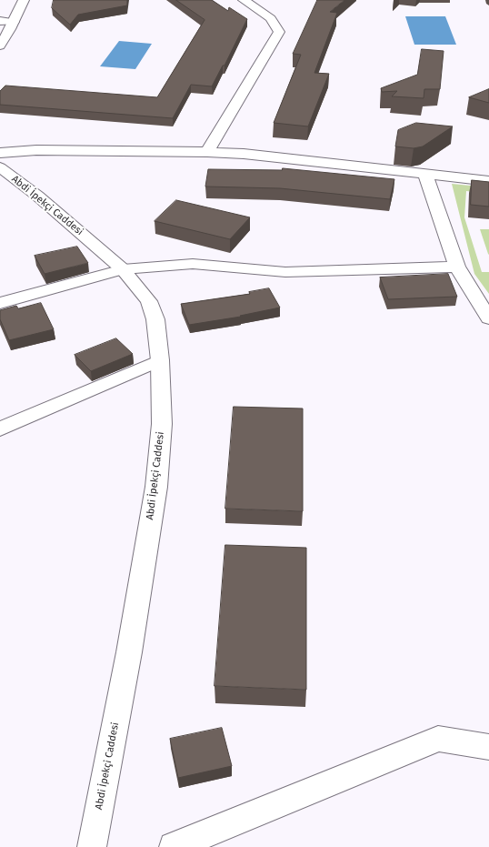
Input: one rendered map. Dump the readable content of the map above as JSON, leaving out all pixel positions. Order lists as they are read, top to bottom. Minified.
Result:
{"streets":{"street":["Abdi İpekçi Caddesi"]}}
